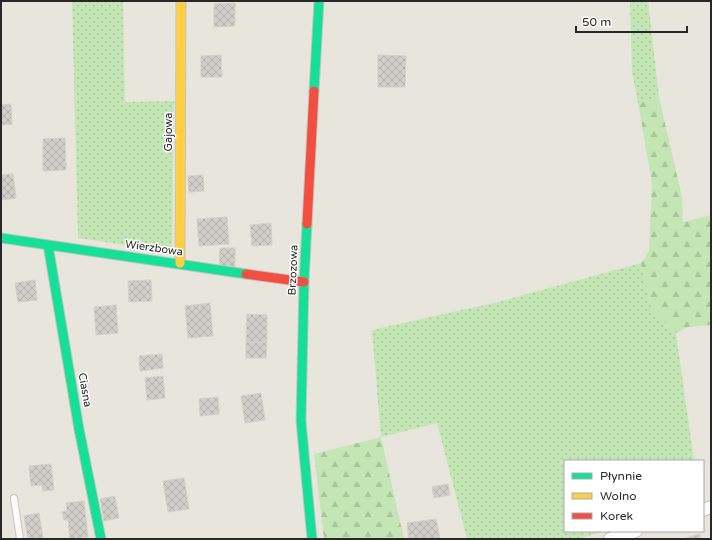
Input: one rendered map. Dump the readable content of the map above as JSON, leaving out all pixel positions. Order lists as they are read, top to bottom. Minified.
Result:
{"streets":{"street":["Gajowa","Wierzbowa","Brzozowa","Ciasna"]},"crossings":[["Gajowa","Wierzbowa"],["Wierzbowa","Brzozowa"],["Wierzbowa","Ciasna"]],"legend":["Płynnie","Wolno","Korek"],"scale_bar":"50 m"}
